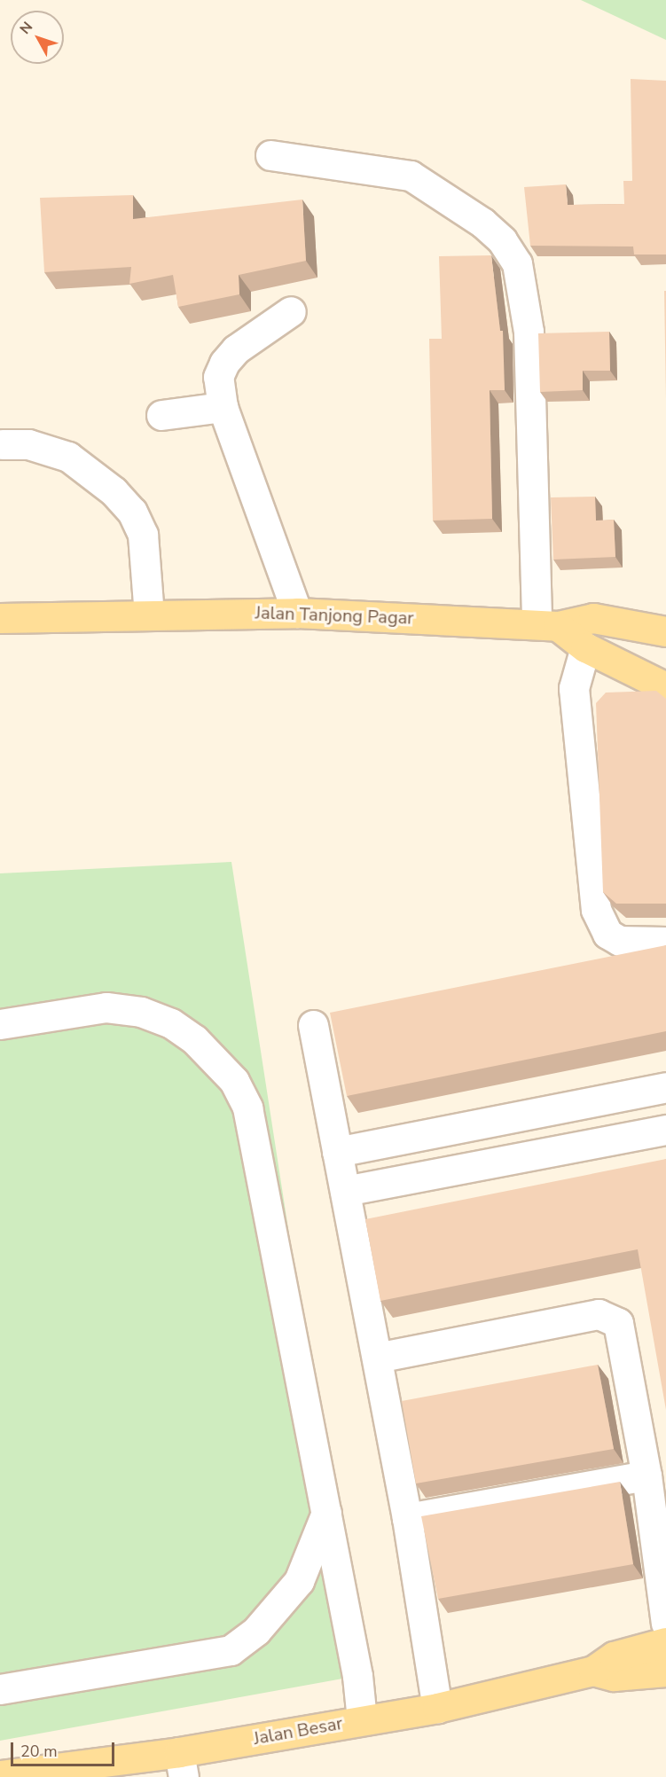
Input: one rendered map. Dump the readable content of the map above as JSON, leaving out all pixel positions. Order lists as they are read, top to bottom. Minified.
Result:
{"streets":{"main road":["Jalan Tanjong Pagar","Jalan Besar"]},"scale_bar":"20 m","north":"top left"}
